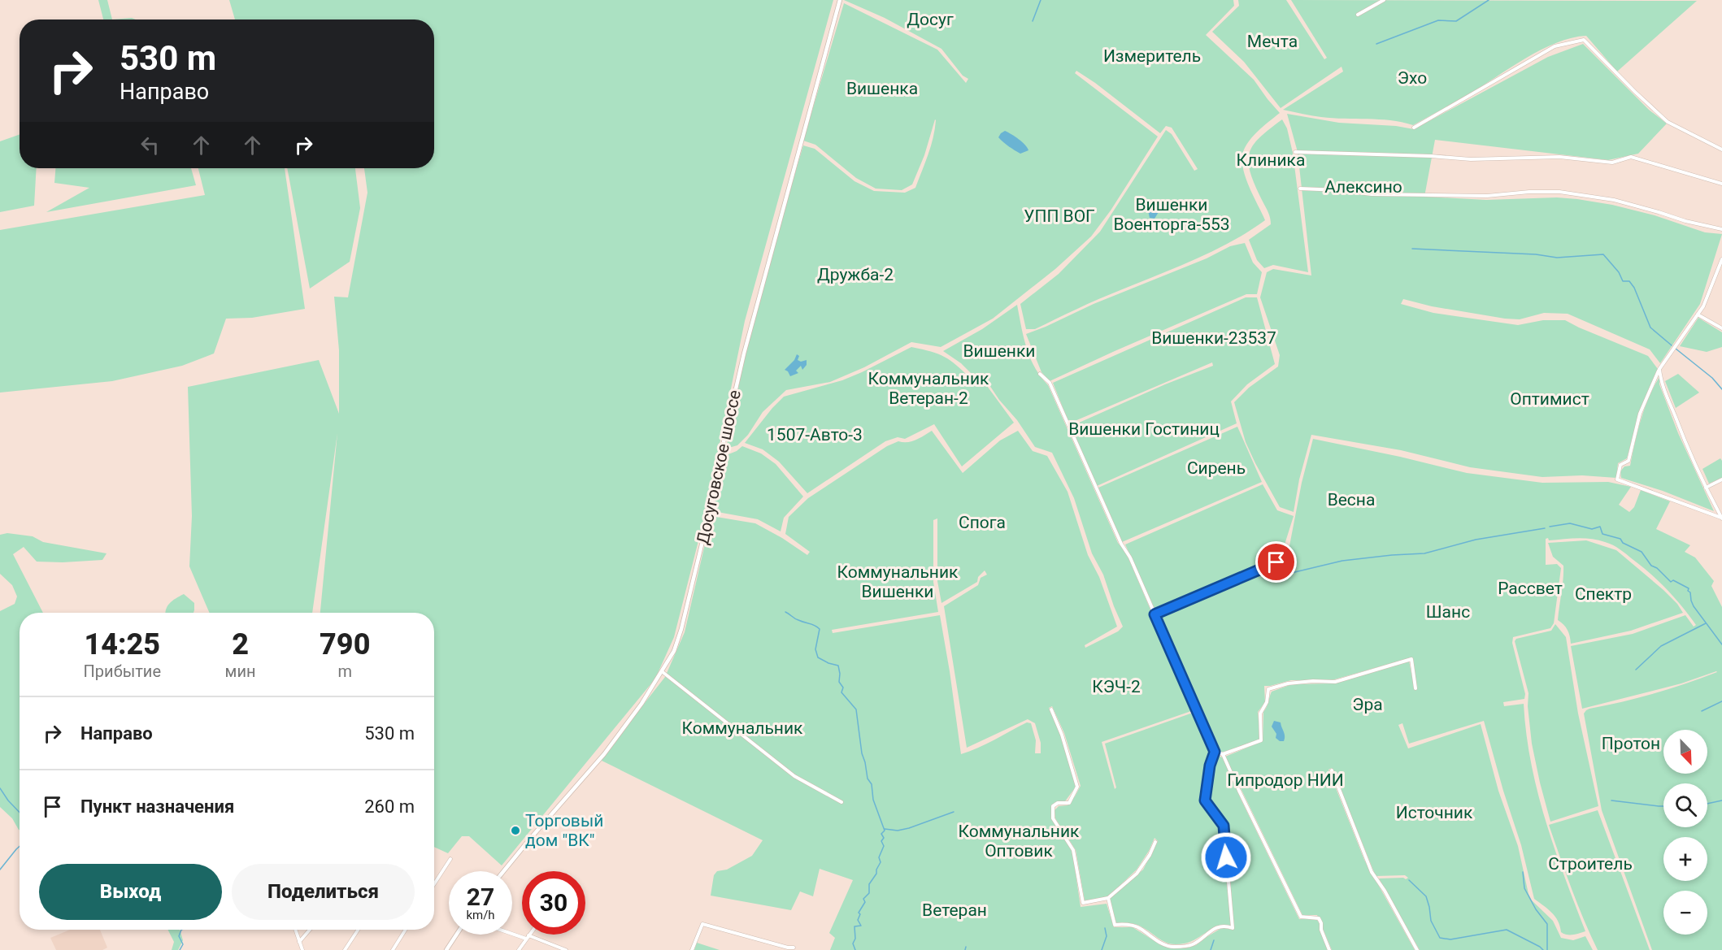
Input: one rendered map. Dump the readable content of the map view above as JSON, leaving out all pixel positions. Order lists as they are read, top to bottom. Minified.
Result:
{"streets":{"main road":["Досуговское шоссе"]},"parks":["Досуг","Мечта","Измеритель","Эхо","Вишенка","Клиника","Алексино","Вишенки Военторга-553","УПП ВОГ","Дружба-2","Вишенки-23537","Вишенки","Коммунальник Ветеран-2","Оптимист","Вишенки Гостиниц","1507-Авто-3","Сирень","Весна","Спога","Коммунальник Вишенки","Рассвет","Спектр","Шанс","КЭЧ-2","Эра","Коммунальник","Протон","Гипродор НИИ","Источник","Коммунальник Оптовик","Строитель","Ветеран"],"places":["Торговый дом \"ВК\""],"north":"bottom right","page":{"turn":["530 m","Направо"],"eta":["14:25","Прибытие","2","мин","790","m"],"list":[{"name":"Направо","value":"530 m"},{"name":"Пункт назначения","value":"260 m"}],"map_buttons":["+","−"],"buttons":["Выход","Поделиться"],"speed":"27 km/h","limit":"30"}}
